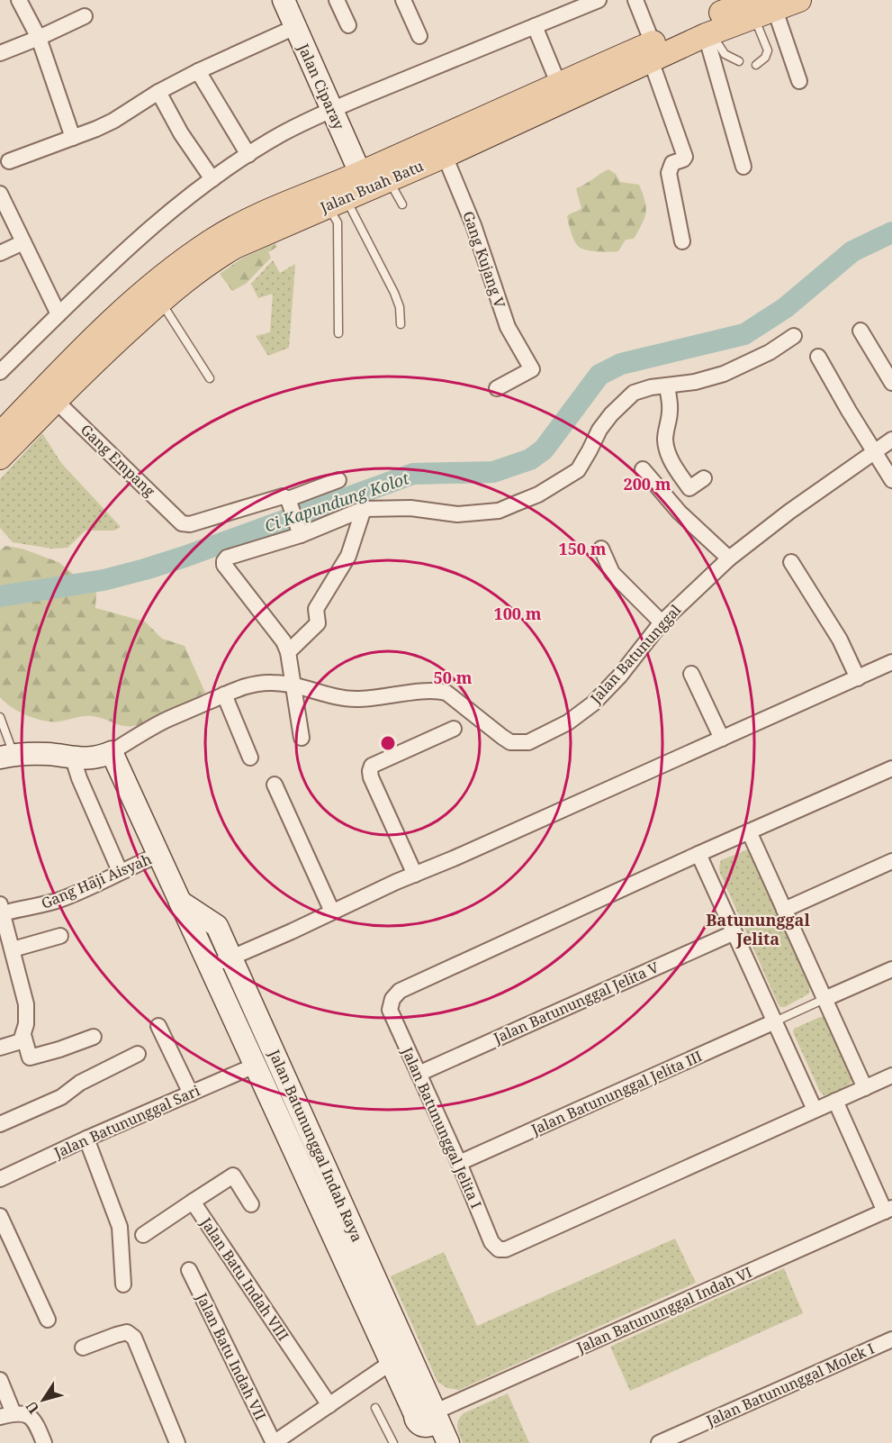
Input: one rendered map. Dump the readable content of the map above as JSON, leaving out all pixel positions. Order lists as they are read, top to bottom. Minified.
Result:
{"streets":{"main road":["Jalan Buah Batu"],"street":["Jalan Ciparay","Gang Kujang V","Gang Empang","Jalan Batununggal","Gang Haji Aisyah","Jalan Batununggal Jelita V","Jalan Batununggal Jelita III","Jalan Batununggal Sari","Jalan Batununggal Jelita I","Jalan Batununggal Indah Raya","Jalan Batu Indah VIII","Jalan Batununggal Indah VI","Jalan Batu Indah VII","Jalan Batununggal Molek I"]},"crossings":[["Jalan Ciparay","Jalan Buah Batu"],["Jalan Buah Batu","Gang Kujang V"],["Jalan Buah Batu","Gang Empang"],["Jalan Batununggal","Jalan Batununggal Indah Raya"],["Gang Haji Aisyah","Jalan Batununggal Indah Raya"],["Jalan Batununggal Jelita V","Jalan Batununggal Jelita I"],["Jalan Batununggal Jelita III","Jalan Batununggal Jelita I"],["Jalan Batununggal Sari","Jalan Batununggal Indah Raya"],["Jalan Batununggal Indah Raya","Jalan Batununggal Indah VI"]],"districts":["Batununggal Jelita"],"water":["Ci Kapundung Kolot"],"north":"bottom left","rings":["200 m","150 m","100 m","50 m"]}
